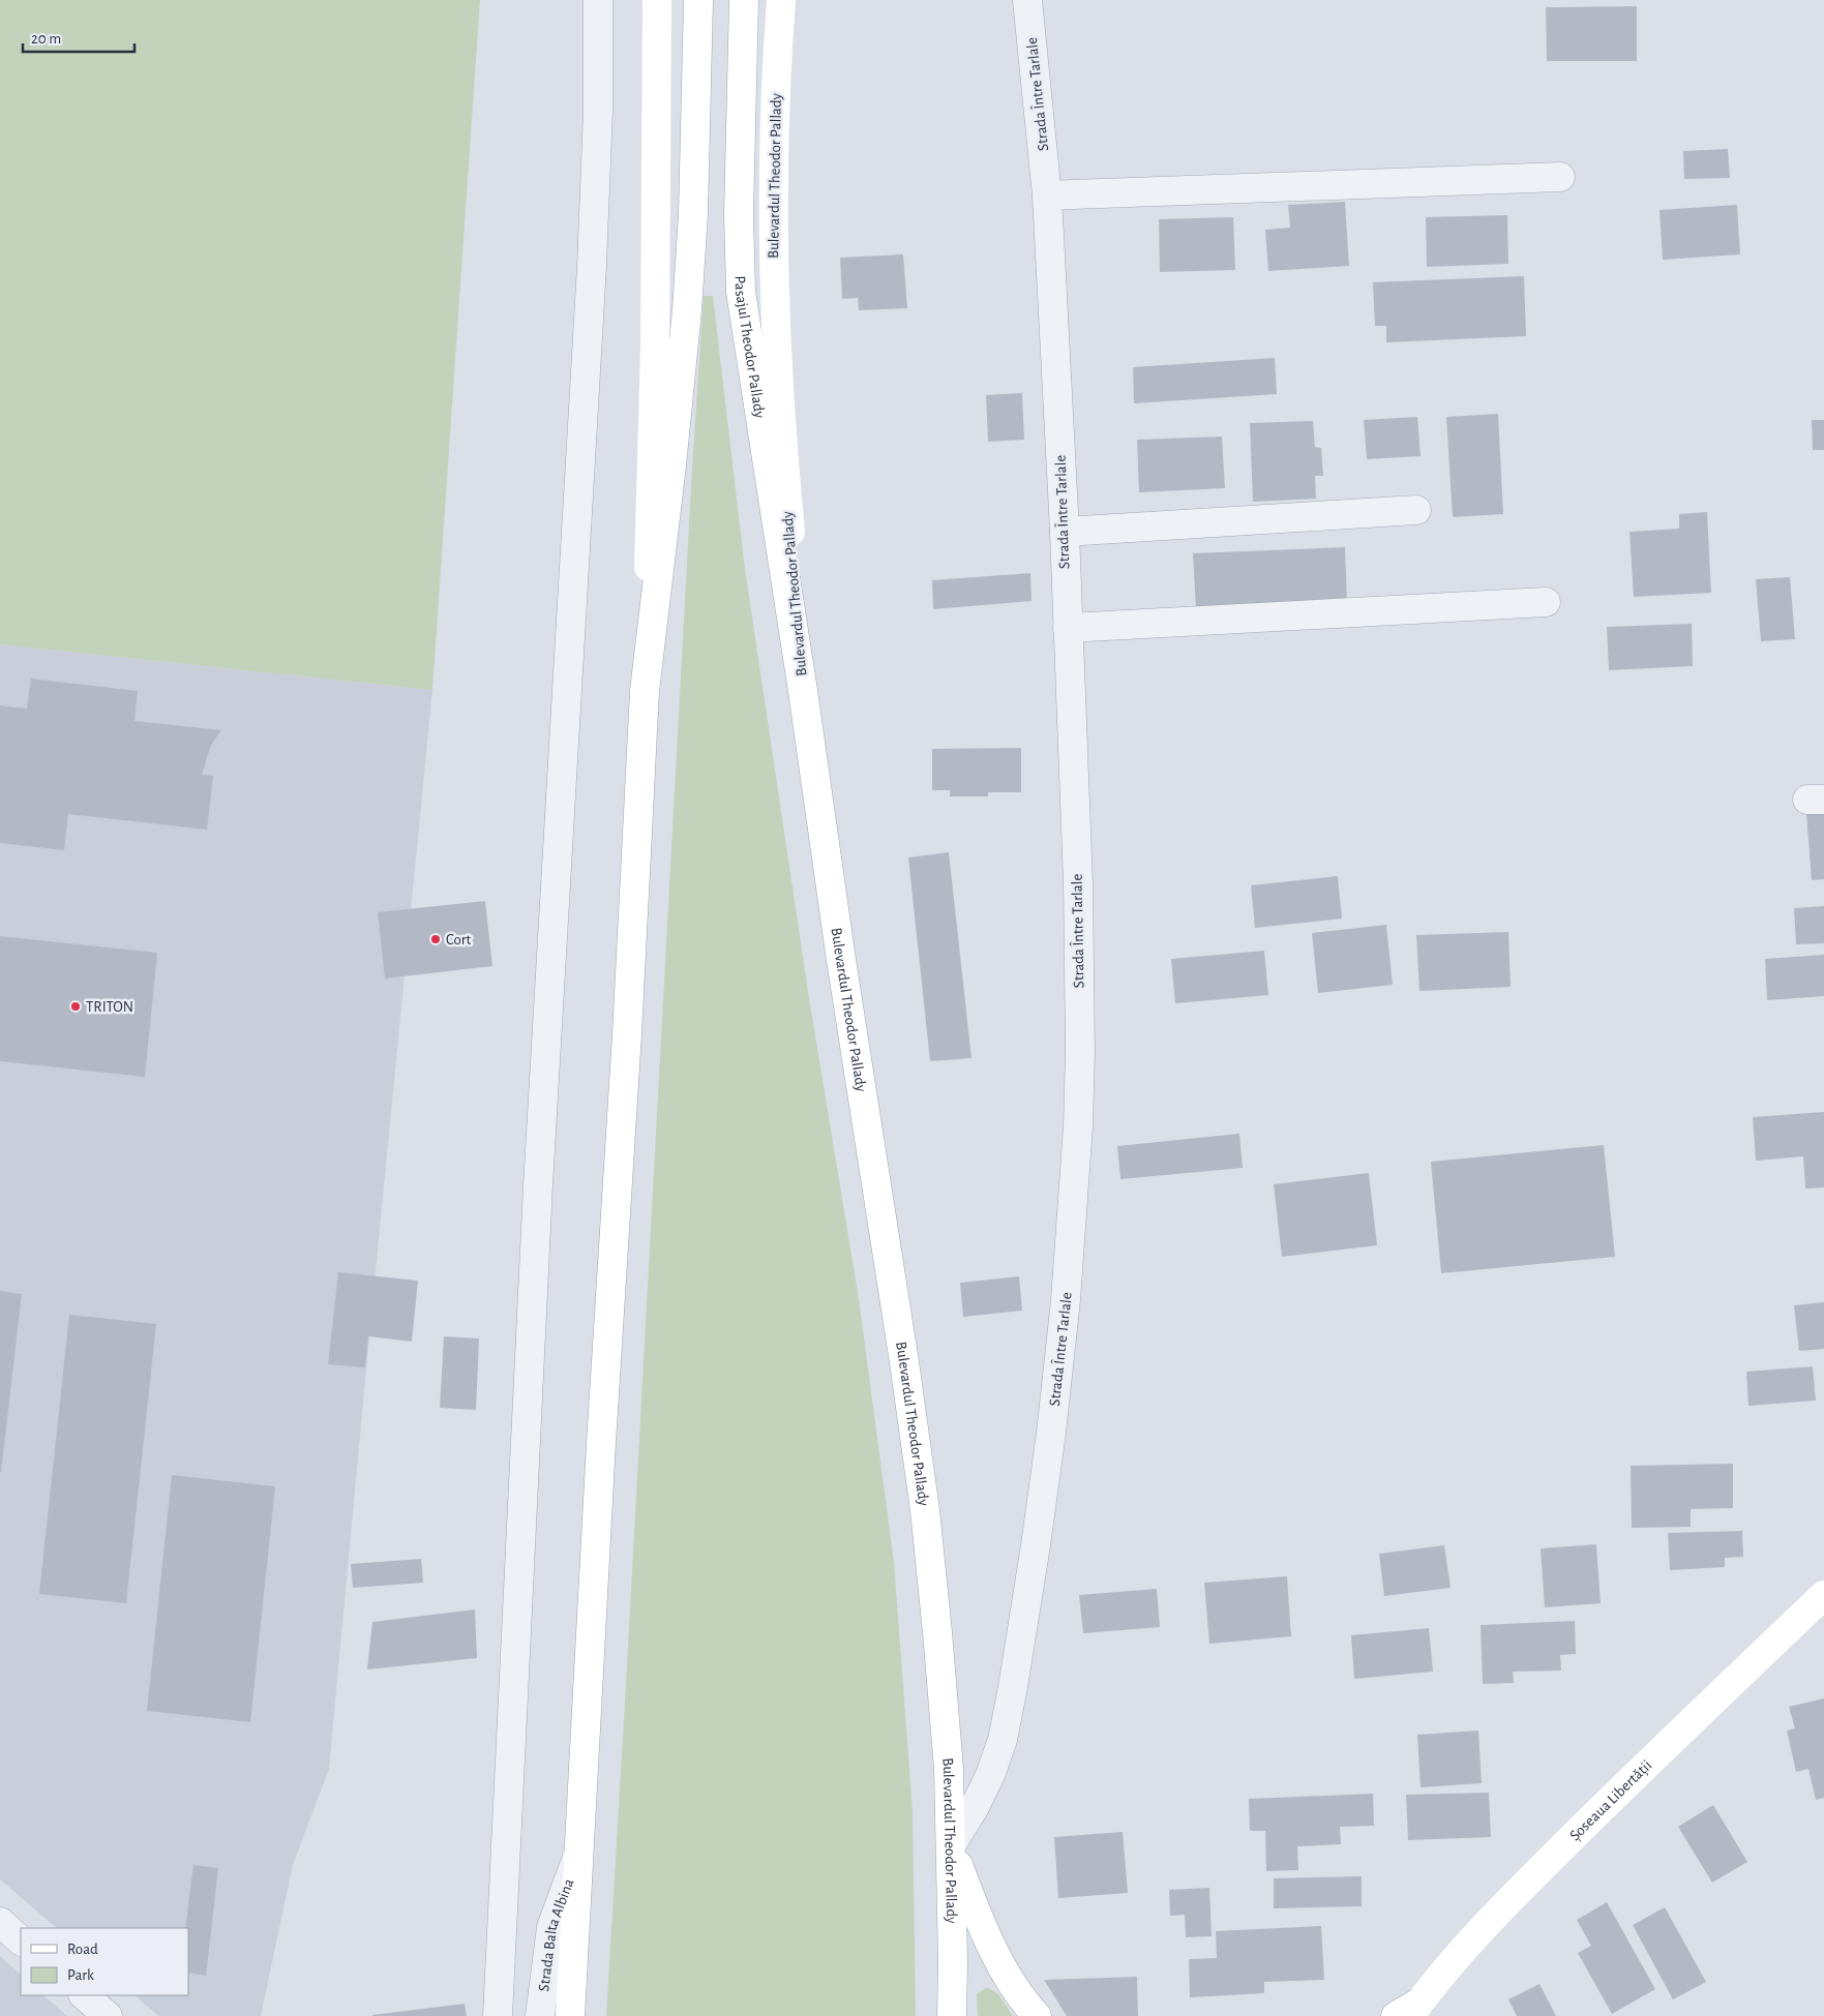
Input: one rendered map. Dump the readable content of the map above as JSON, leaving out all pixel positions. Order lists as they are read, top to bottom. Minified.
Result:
{"streets":{"main road":["Bulevardul Theodor Pallady","Pasajul Theodor Pallady","Șoseaua Libertății"],"street":["Strada Între Tarlale","Strada Balta Albina"]},"crossings":[["Strada Între Tarlale","Bulevardul Theodor Pallady"],["Bulevardul Theodor Pallady","Pasajul Theodor Pallady"]],"places":["Cort","TRITON"],"legend":["Road","Park"],"scale_bar":"20 m"}
